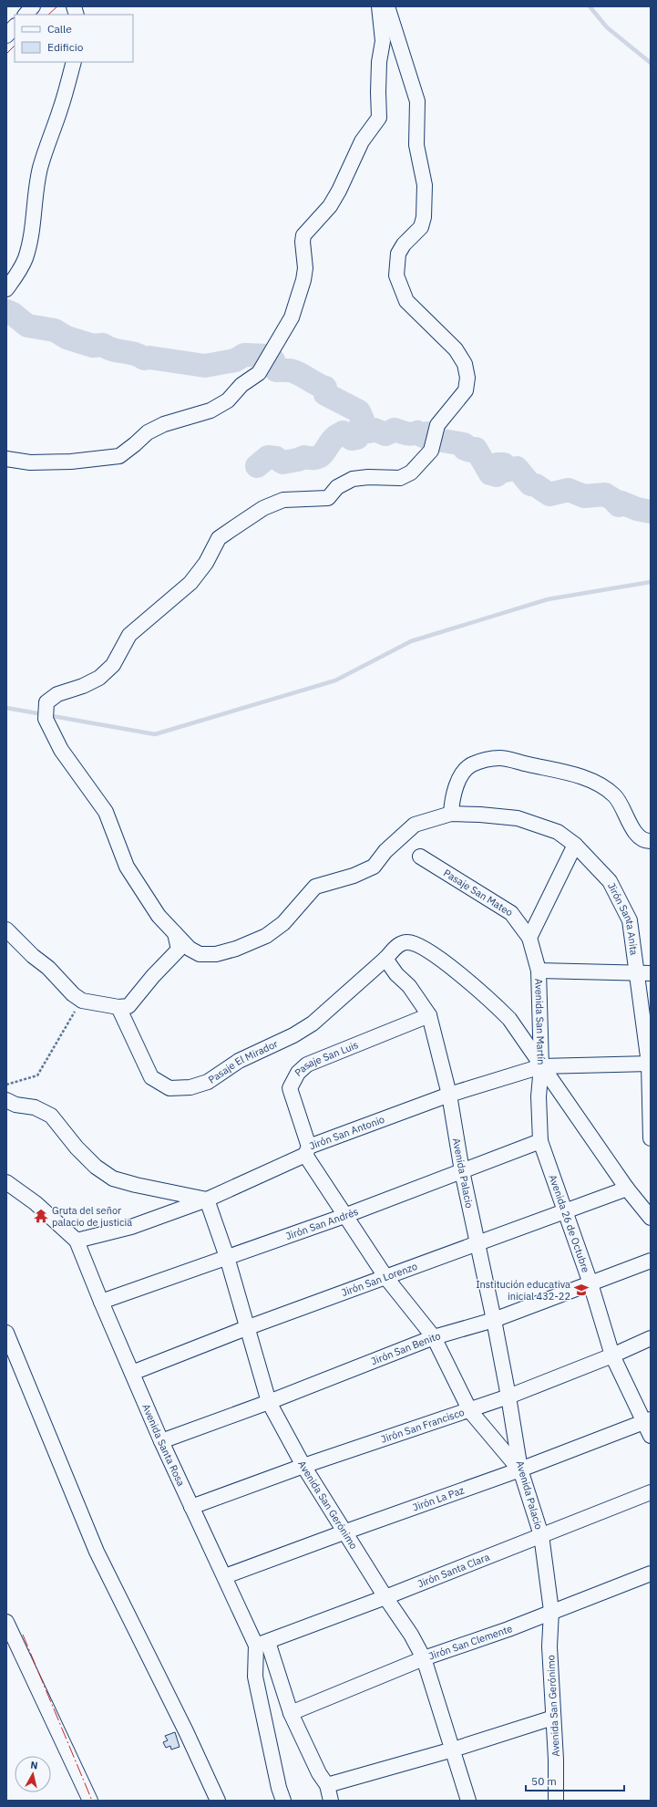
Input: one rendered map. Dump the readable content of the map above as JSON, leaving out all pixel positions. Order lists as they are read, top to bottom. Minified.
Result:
{"streets":{"street":["Pasaje San Mateo","Jirón Santa Anita","Avenida San Martín","Pasaje San Luis","Pasaje El Mirador","Jirón San Antonio","Avenida Palacio","Jirón San Andrés","Avenida 26 de Octubre","Jirón San Lorenzo","Jirón San Benito","Jirón San Francisco","Avenida Santa Rosa","Jirón La Paz","Avenida San Gerónimo","Jirón Santa Clara","Jirón San Clemente"]},"crossings":[["Pasaje San Mateo","Avenida San Martín"],["Jirón Santa Anita","Jirón San Antonio"],["Avenida San Martín","Jirón San Antonio"],["Avenida San Martín","Avenida 26 de Octubre"],["Avenida San Martín","Jirón San Lorenzo"],["Pasaje San Luis","Jirón San Antonio"],["Pasaje San Luis","Avenida Palacio"],["Pasaje San Luis","Jirón San Andrés"],["Pasaje San Luis","Jirón San Lorenzo"],["Pasaje San Luis","Jirón San Benito"],["Pasaje San Luis","Jirón San Francisco"],["Pasaje San Luis","Jirón La Paz"],["Pasaje El Mirador","Avenida Palacio"],["Jirón San Antonio","Avenida Palacio"],["Jirón San Antonio","Avenida 26 de Octubre"],["Jirón San Antonio","Avenida Santa Rosa"],["Jirón San Antonio","Avenida San Gerónimo"],["Avenida Palacio","Jirón San Andrés"],["Avenida Palacio","Jirón San Lorenzo"],["Avenida Palacio","Jirón San Benito"],["Avenida Palacio","Jirón San Francisco"],["Avenida Palacio","Jirón La Paz"],["Avenida Palacio","Avenida San Gerónimo"],["Avenida Palacio","Jirón Santa Clara"],["Avenida Palacio","Jirón San Clemente"],["Jirón San Andrés","Avenida 26 de Octubre"],["Jirón San Andrés","Avenida Santa Rosa"],["Jirón San Andrés","Avenida San Gerónimo"],["Avenida 26 de Octubre","Jirón San Lorenzo"],["Avenida 26 de Octubre","Jirón San Benito"],["Avenida 26 de Octubre","Jirón San Francisco"],["Avenida 26 de Octubre","Jirón La Paz"],["Jirón San Lorenzo","Avenida Santa Rosa"],["Jirón San Lorenzo","Avenida San Gerónimo"],["Jirón San Benito","Avenida Santa Rosa"],["Jirón San Benito","Avenida San Gerónimo"],["Jirón San Francisco","Avenida Santa Rosa"],["Jirón San Francisco","Avenida San Gerónimo"],["Avenida Santa Rosa","Jirón La Paz"],["Avenida Santa Rosa","Jirón Santa Clara"],["Avenida Santa Rosa","Jirón San Clemente"],["Jirón La Paz","Avenida San Gerónimo"],["Avenida San Gerónimo","Jirón Santa Clara"],["Avenida San Gerónimo","Jirón San Clemente"]],"places":{"temple":["Gruta del señor palacio de justicia"],"school or university":["Institución educativa inicial 432-22"]},"legend":["Calle","Edificio"],"scale_bar":"50 m","north":"top"}
